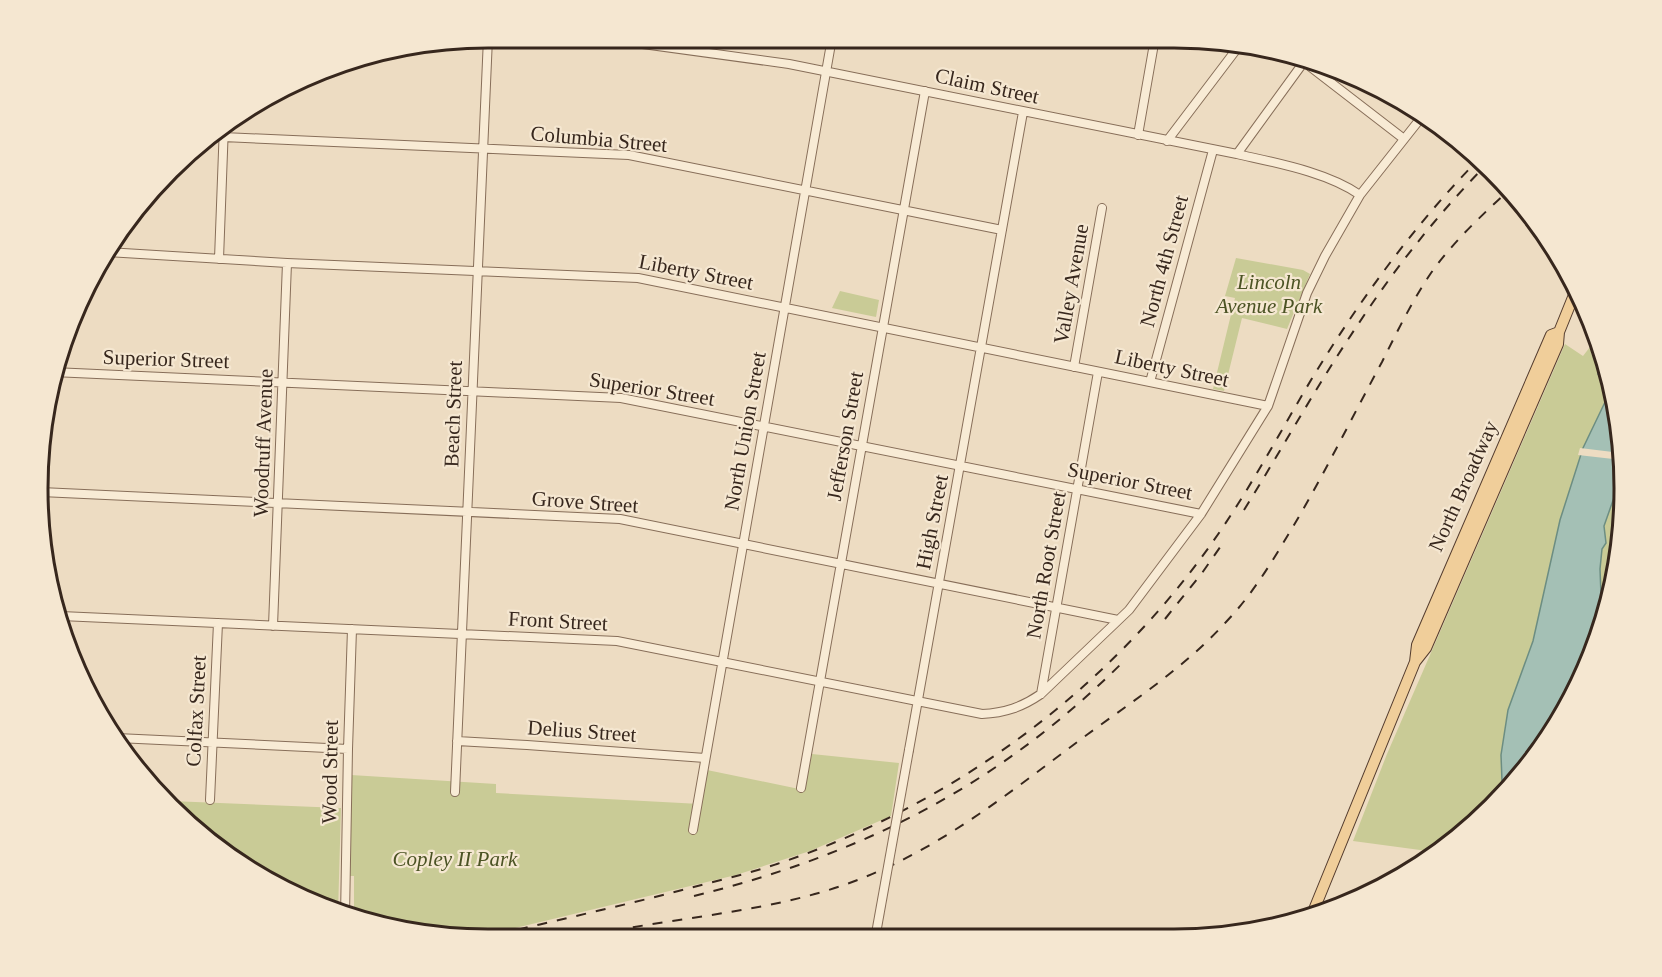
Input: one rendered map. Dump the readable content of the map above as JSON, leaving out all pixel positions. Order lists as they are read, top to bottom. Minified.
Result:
{"streets":{"main road":["North Broadway"],"street":["Claim Street","Columbia Street","North 4th Street","Liberty Street","Valley Avenue","Superior Street","Beach Street","North Union Street","Jefferson Street","Woodruff Avenue","Grove Street","High Street","North Root Street","Front Street","Colfax Street","Delius Street","Wood Street"]},"crossings":[["Claim Street","North 4th Street"],["Claim Street","North Union Street"],["Claim Street","Jefferson Street"],["Claim Street","High Street"],["Claim Street","Front Street"],["Columbia Street","Beach Street"],["Columbia Street","North Union Street"],["Columbia Street","Jefferson Street"],["Columbia Street","High Street"],["North 4th Street","Liberty Street"],["Liberty Street","Valley Avenue"],["Liberty Street","Beach Street"],["Liberty Street","North Union Street"],["Liberty Street","Jefferson Street"],["Liberty Street","Woodruff Avenue"],["Liberty Street","High Street"],["Liberty Street","North Root Street"],["Liberty Street","Front Street"],["Superior Street","Beach Street"],["Superior Street","North Union Street"],["Superior Street","Jefferson Street"],["Superior Street","Woodruff Avenue"],["Superior Street","High Street"],["Superior Street","North Root Street"],["Superior Street","Front Street"],["Beach Street","Grove Street"],["Beach Street","Front Street"],["Beach Street","Delius Street"],["North Union Street","Grove Street"],["North Union Street","Front Street"],["North Union Street","Delius Street"],["Jefferson Street","Grove Street"],["Jefferson Street","Front Street"],["Woodruff Avenue","Grove Street"],["Woodruff Avenue","Front Street"],["Grove Street","High Street"],["Grove Street","North Root Street"],["Grove Street","Front Street"],["High Street","Front Street"],["North Root Street","Front Street"],["Front Street","Colfax Street"],["Front Street","Wood Street"]],"parks":["Lincoln Avenue Park","Copley II Park"]}
